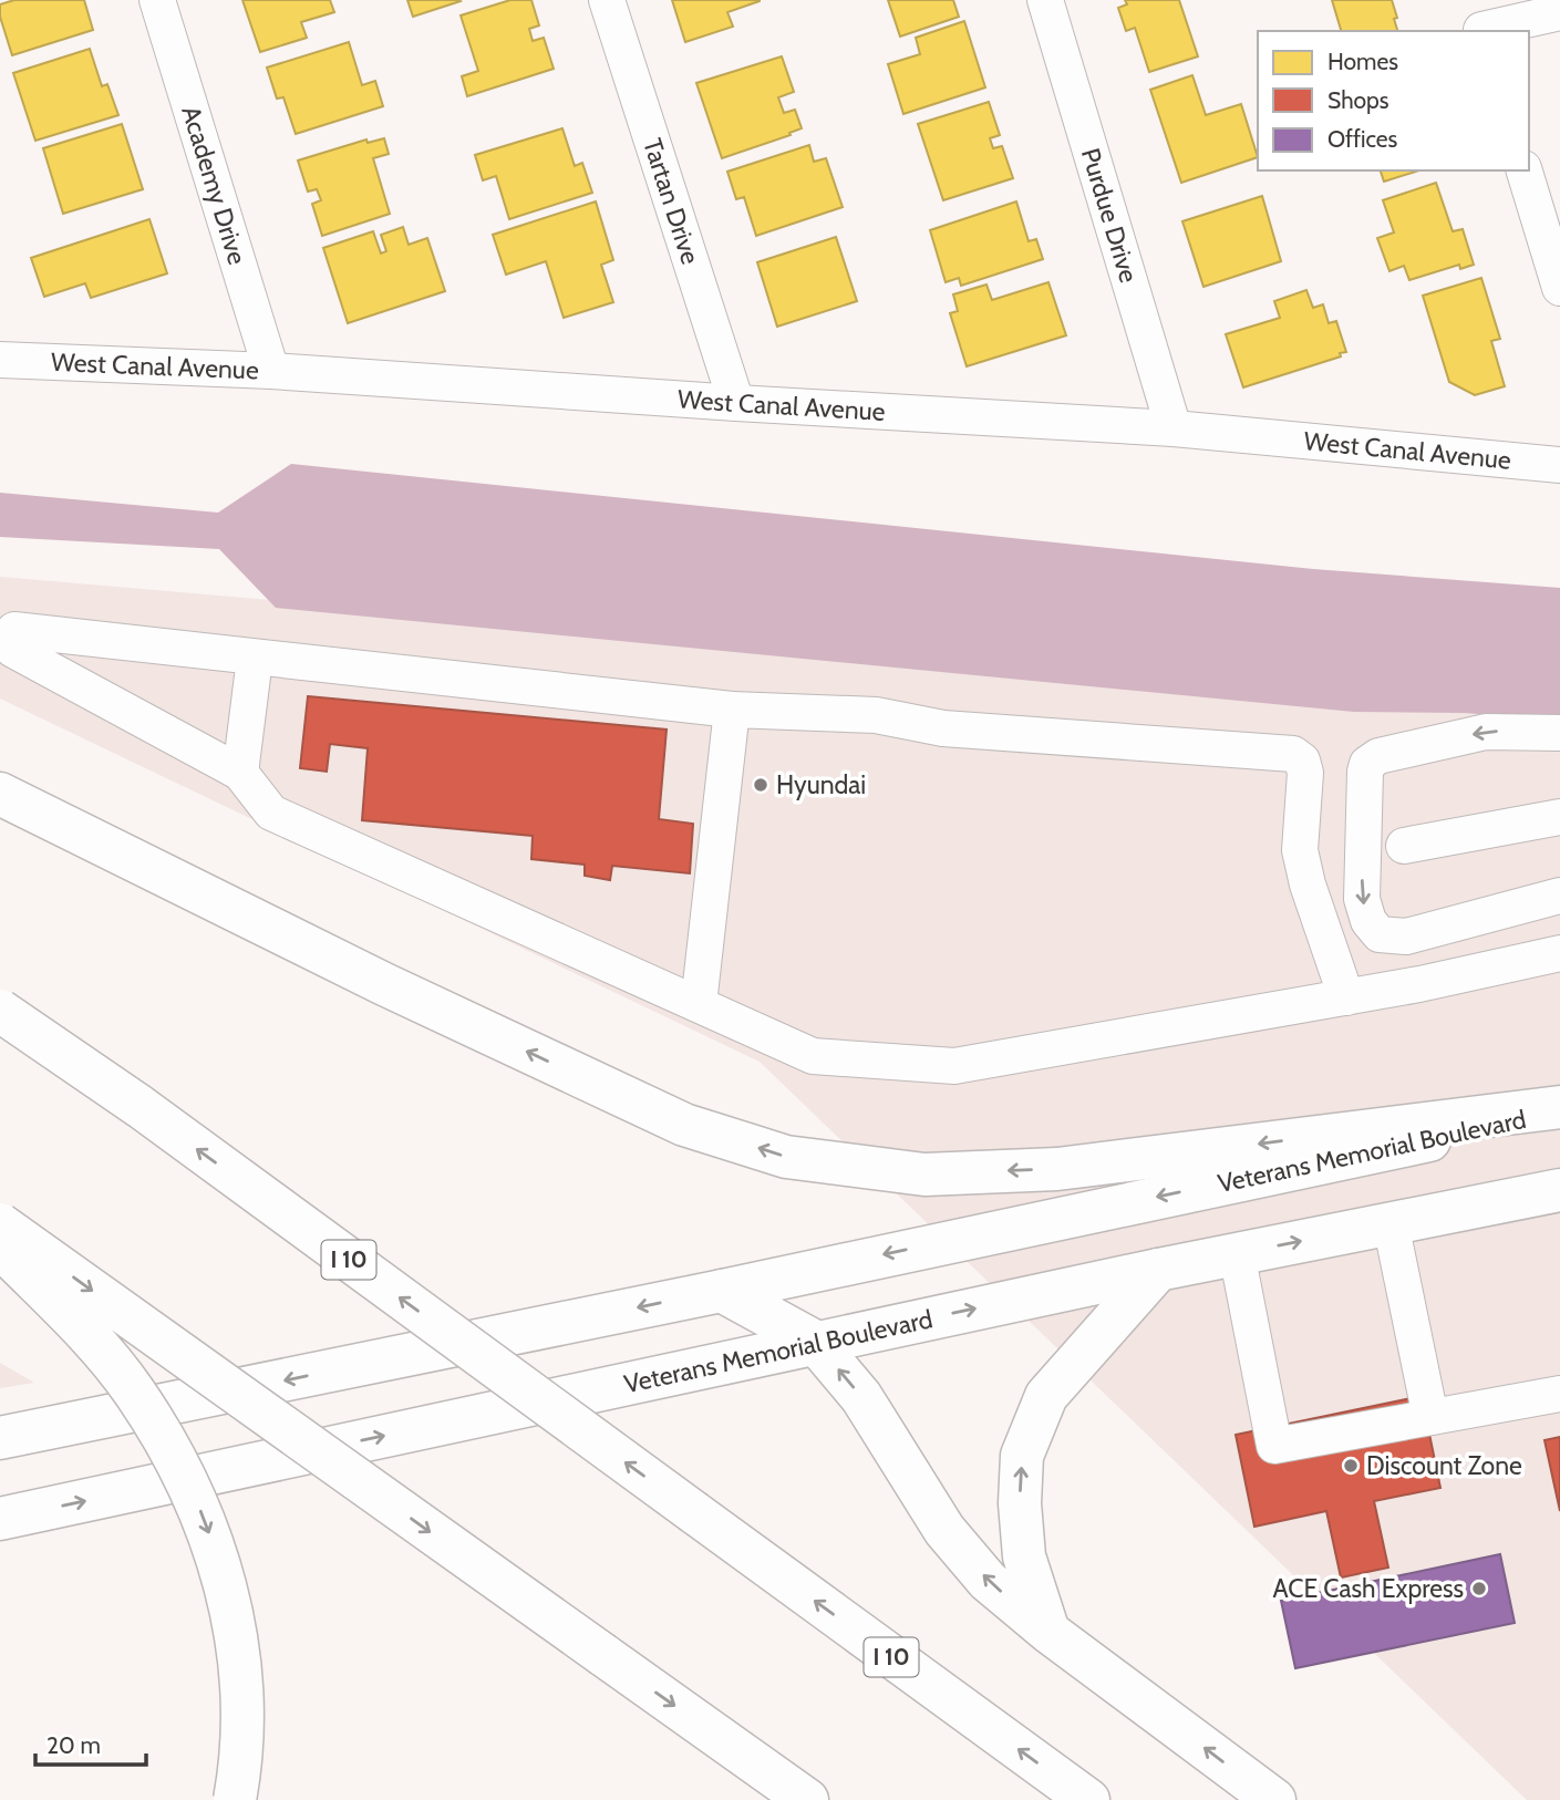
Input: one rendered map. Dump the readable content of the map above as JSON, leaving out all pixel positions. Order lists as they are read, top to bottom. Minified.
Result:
{"streets":{"main road":["Veterans Memorial Boulevard","I 10"],"street":["Academy Drive","Tartan Drive","Purdue Drive","West Canal Avenue"]},"crossings":[["Academy Drive","West Canal Avenue"],["Tartan Drive","West Canal Avenue"],["Purdue Drive","West Canal Avenue"]],"places":["Hyundai","Discount Zone","ACE Cash Express"],"legend":["Homes","Shops","Offices"],"scale_bar":"20 m"}
